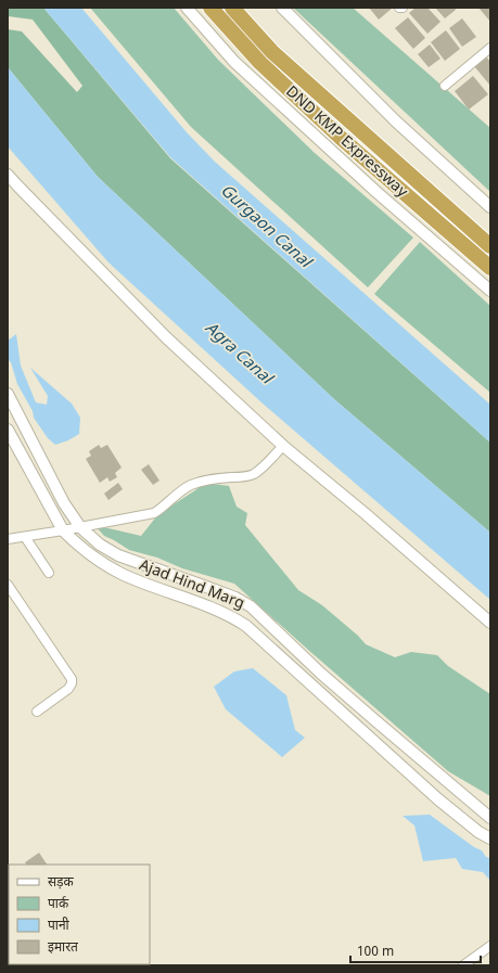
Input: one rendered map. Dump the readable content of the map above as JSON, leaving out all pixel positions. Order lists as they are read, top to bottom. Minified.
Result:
{"streets":{"highway":["DND KMP Expressway"],"street":["Ajad Hind Marg"]},"water":["Gurgaon Canal","Agra Canal"],"legend":["सड़क","पार्क","पानी","इमारत"],"scale_bar":"100 m"}
